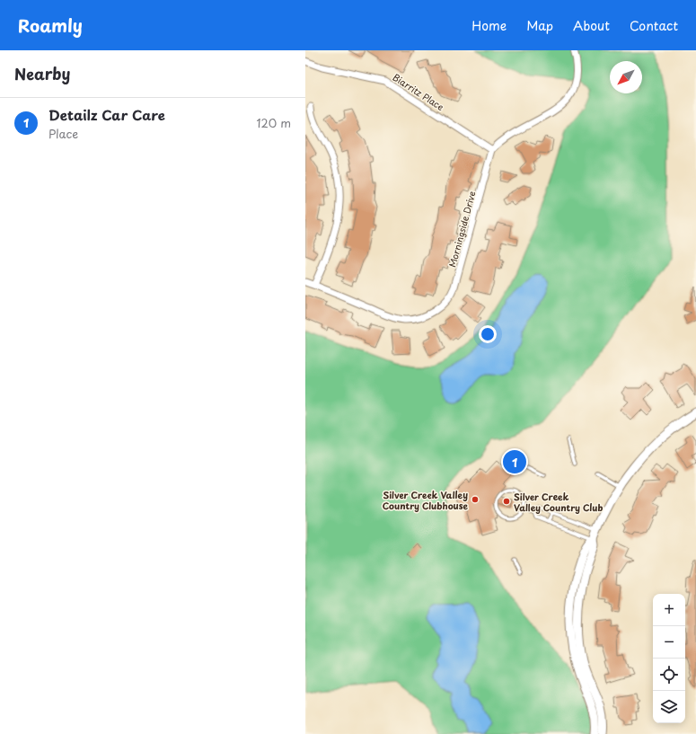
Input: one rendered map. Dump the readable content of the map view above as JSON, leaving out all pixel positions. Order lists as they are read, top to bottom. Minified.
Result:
{"streets":{"street":["Biarritz Place","Morningside Drive"]},"crossings":[["Biarritz Place","Morningside Drive"]],"places":["Silver Creek Valley Country Clubhouse","Silver Creek Valley Country Club"],"north":"bottom left","page":{"header":"Roamly","nav":["Home","Map","About","Contact"],"heading":"Nearby","list":[{"mark":"1","name":"Detailz Car Care","note":"Place","value":"120 m"}],"pins":"1","map_buttons":["+","−"]}}
